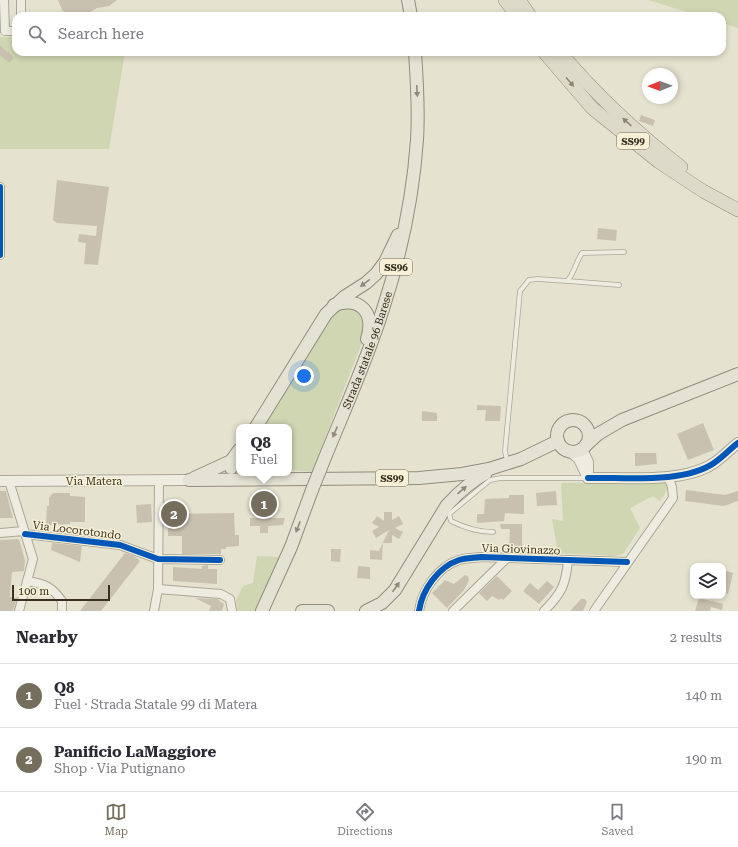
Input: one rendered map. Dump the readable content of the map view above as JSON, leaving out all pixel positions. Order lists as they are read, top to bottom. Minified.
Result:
{"streets":{"highway":["SS99"],"main road":["SS96","Strada statale 96 Barese"],"street":["Via Matera","Via Locorotondo","Via Giovinazzo"]},"crossings":[["SS99","Via Matera"]],"one_way":["Strada statale 96 Barese"],"scale_bar":"100 m","north":"left","page":{"search":"Search here","popup":["Q8","Fuel"],"pins":["1","2"],"scale":"100 m","heading":["Nearby","2 results"],"list":[{"mark":"1","name":"Q8","note":"Fuel · Strada Statale 99 di Matera","value":"140 m"},{"mark":"2","name":"Panificio LaMaggiore","note":"Shop · Via Putignano","value":"190 m"}],"nav":["Map","Directions","Saved"]}}
